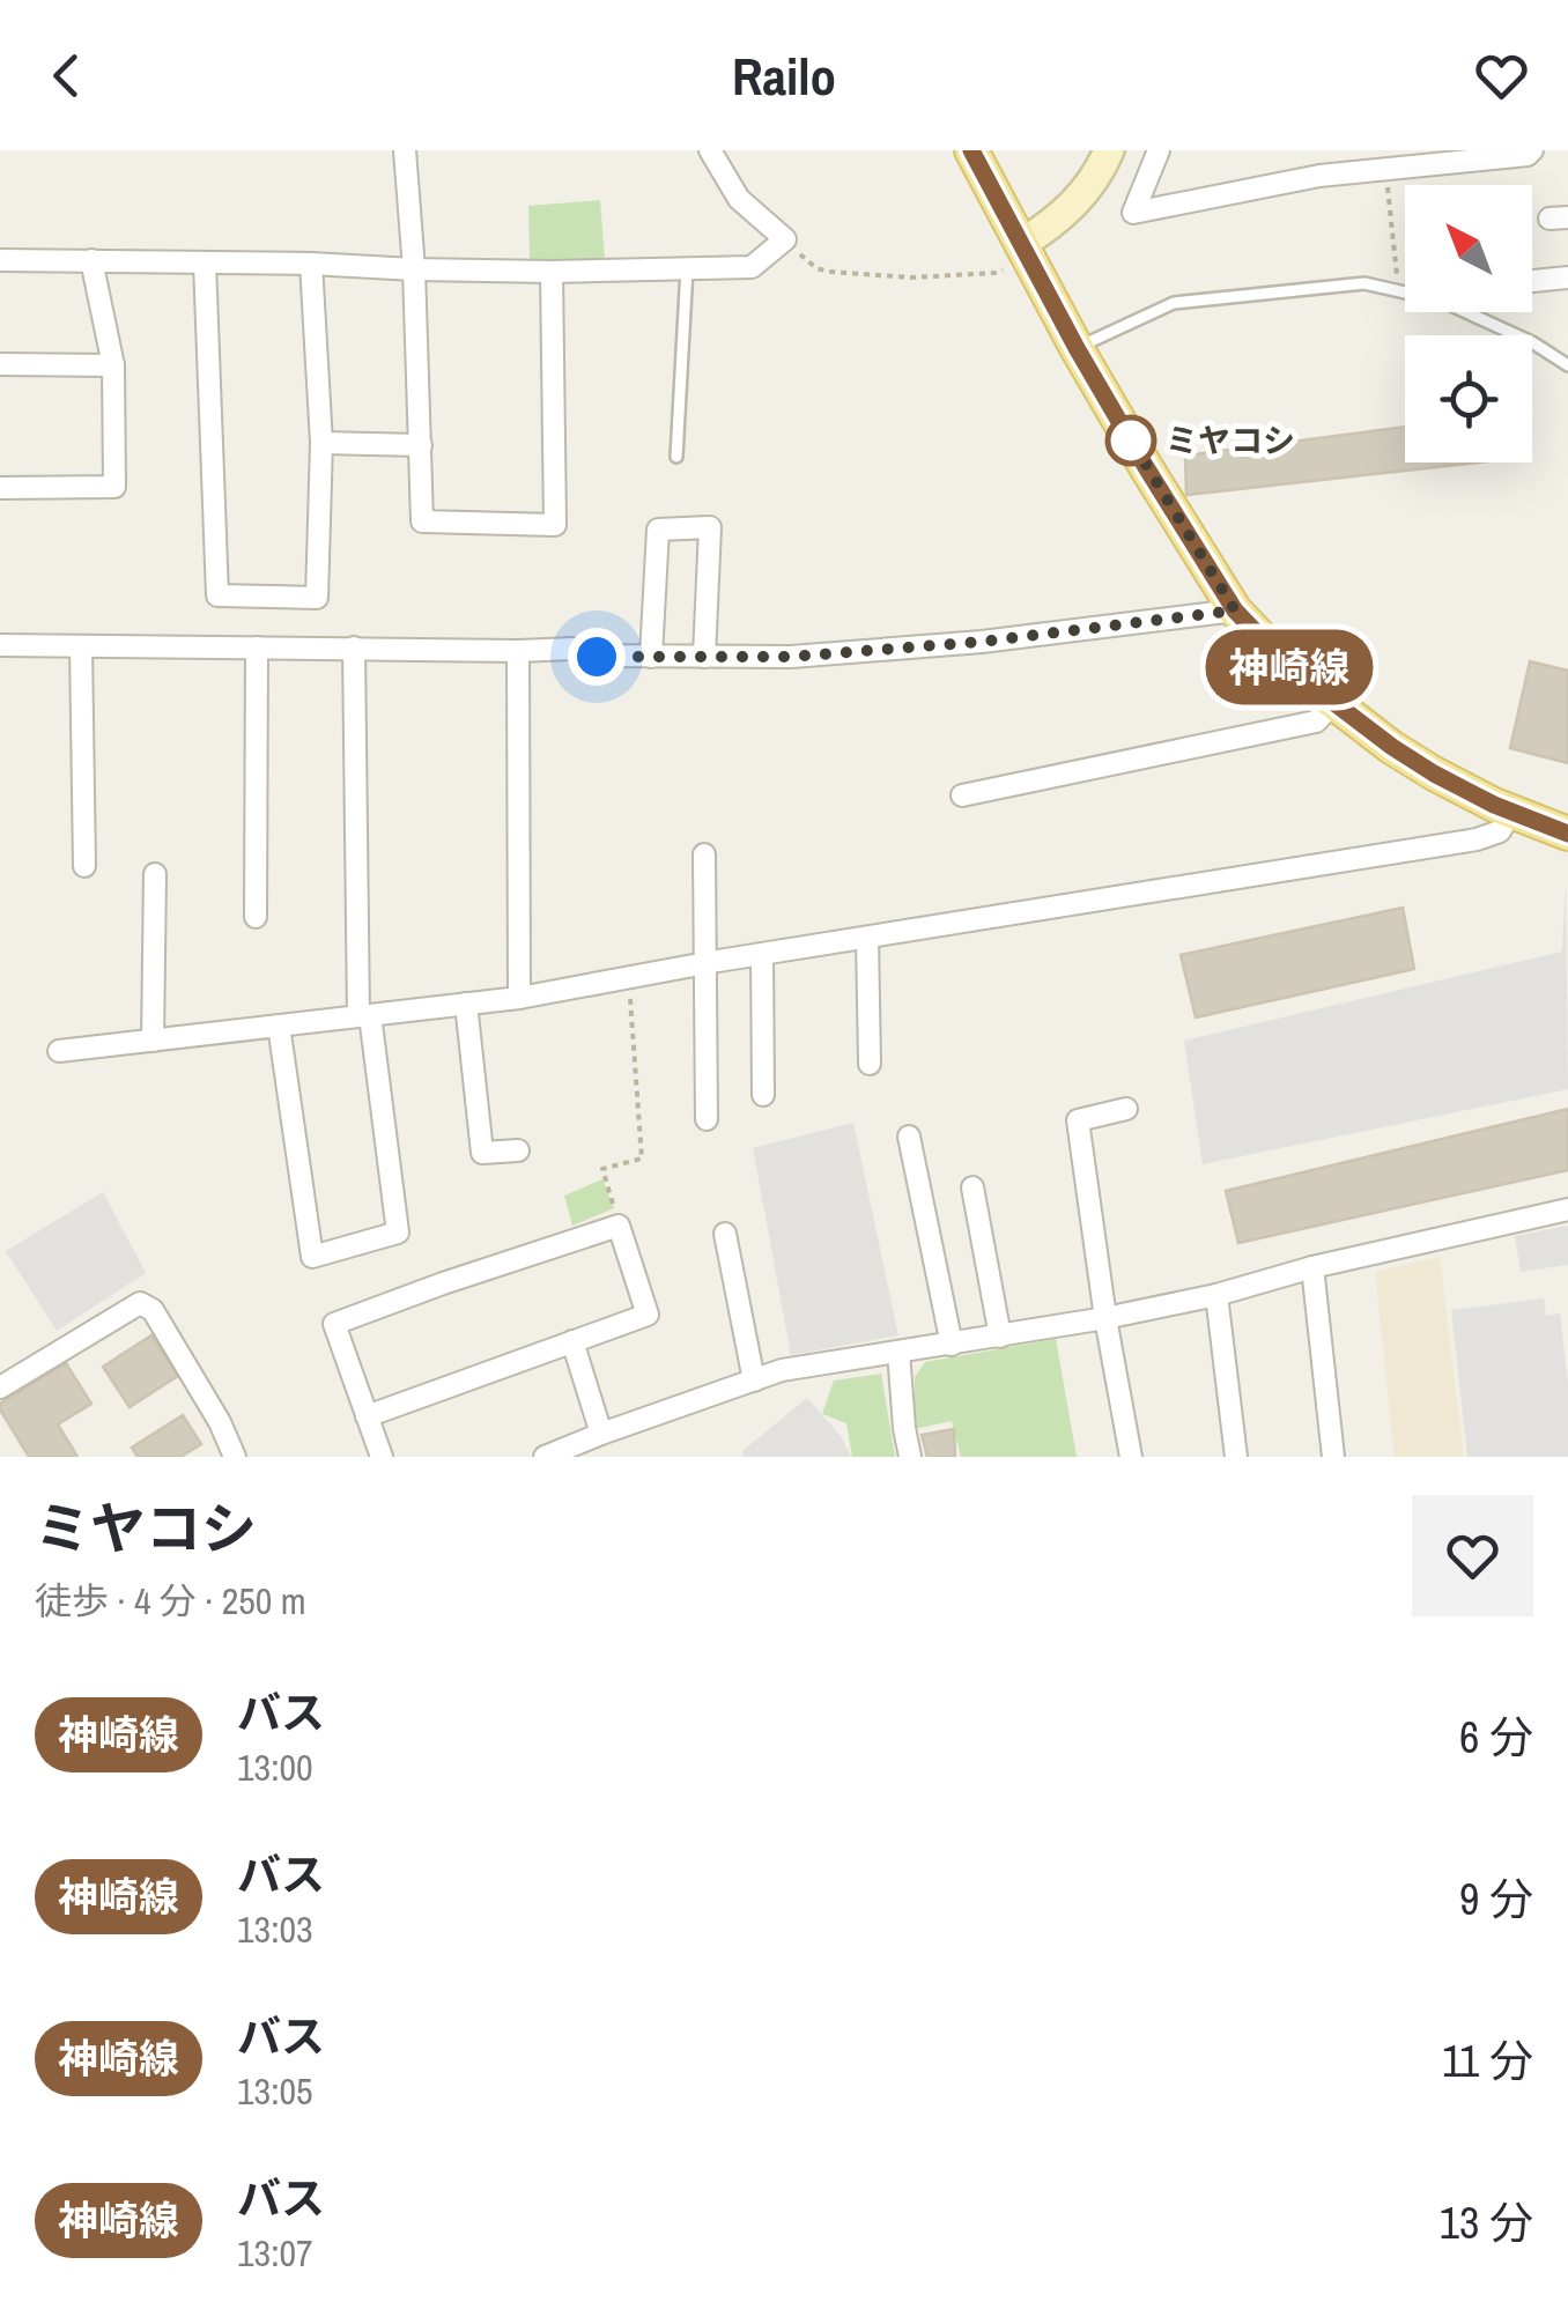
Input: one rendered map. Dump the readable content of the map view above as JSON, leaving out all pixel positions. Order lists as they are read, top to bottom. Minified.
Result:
{"places":["ミヤコシ"],"lines":["bus line 神崎線"],"north":"top left","page":{"header":"Railo","on_map":"神崎線","heading":["ミヤコシ","徒歩 · 4 分 · 250 m"],"list":[{"mark":"神崎線","name":"バス","note":"13:00","value":"6 分"},{"mark":"神崎線","name":"バス","note":"13:03","value":"9 分"},{"mark":"神崎線","name":"バス","note":"13:05","value":"11 分"},{"mark":"神崎線","name":"バス","note":"13:07","value":"13 分"}]}}
